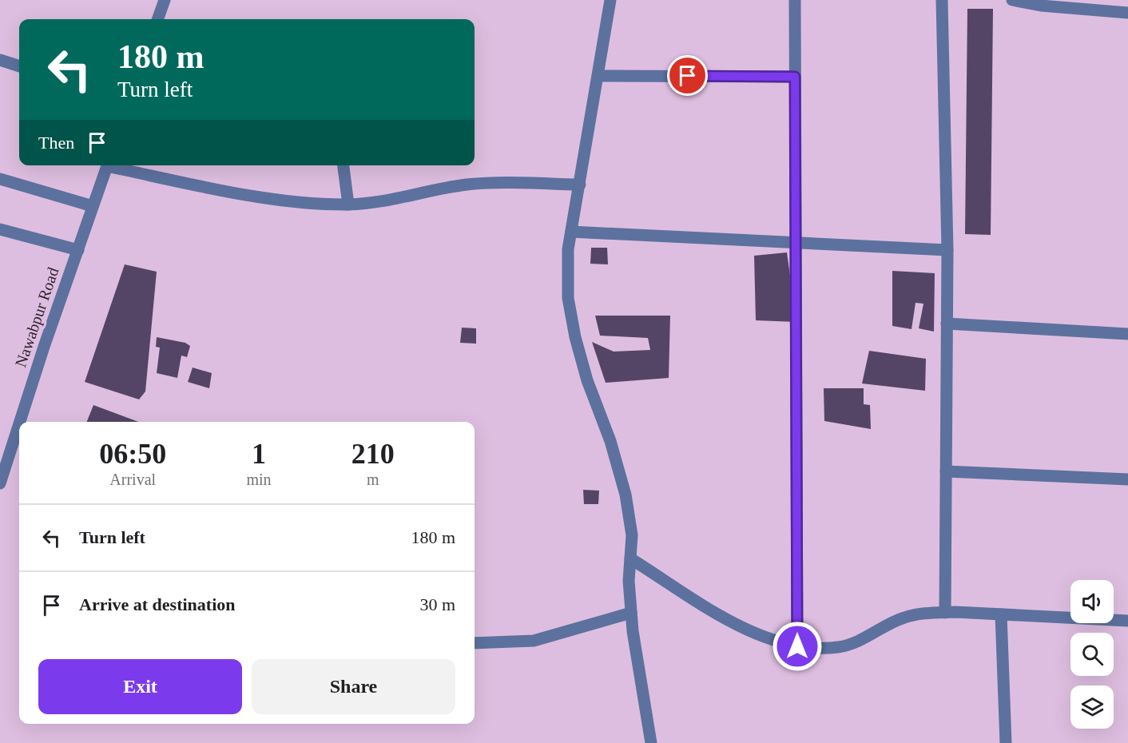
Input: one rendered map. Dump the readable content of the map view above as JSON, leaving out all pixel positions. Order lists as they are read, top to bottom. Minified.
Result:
{"streets":{"street":["Nawabpur Road"]},"page":{"turn":["180 m","Turn left"],"then":"Then","eta":["06:50","Arrival","1","min","210","m"],"list":[{"name":"Turn left","value":"180 m"},{"name":"Arrive at destination","value":"30 m"}],"buttons":["Exit","Share"]}}
